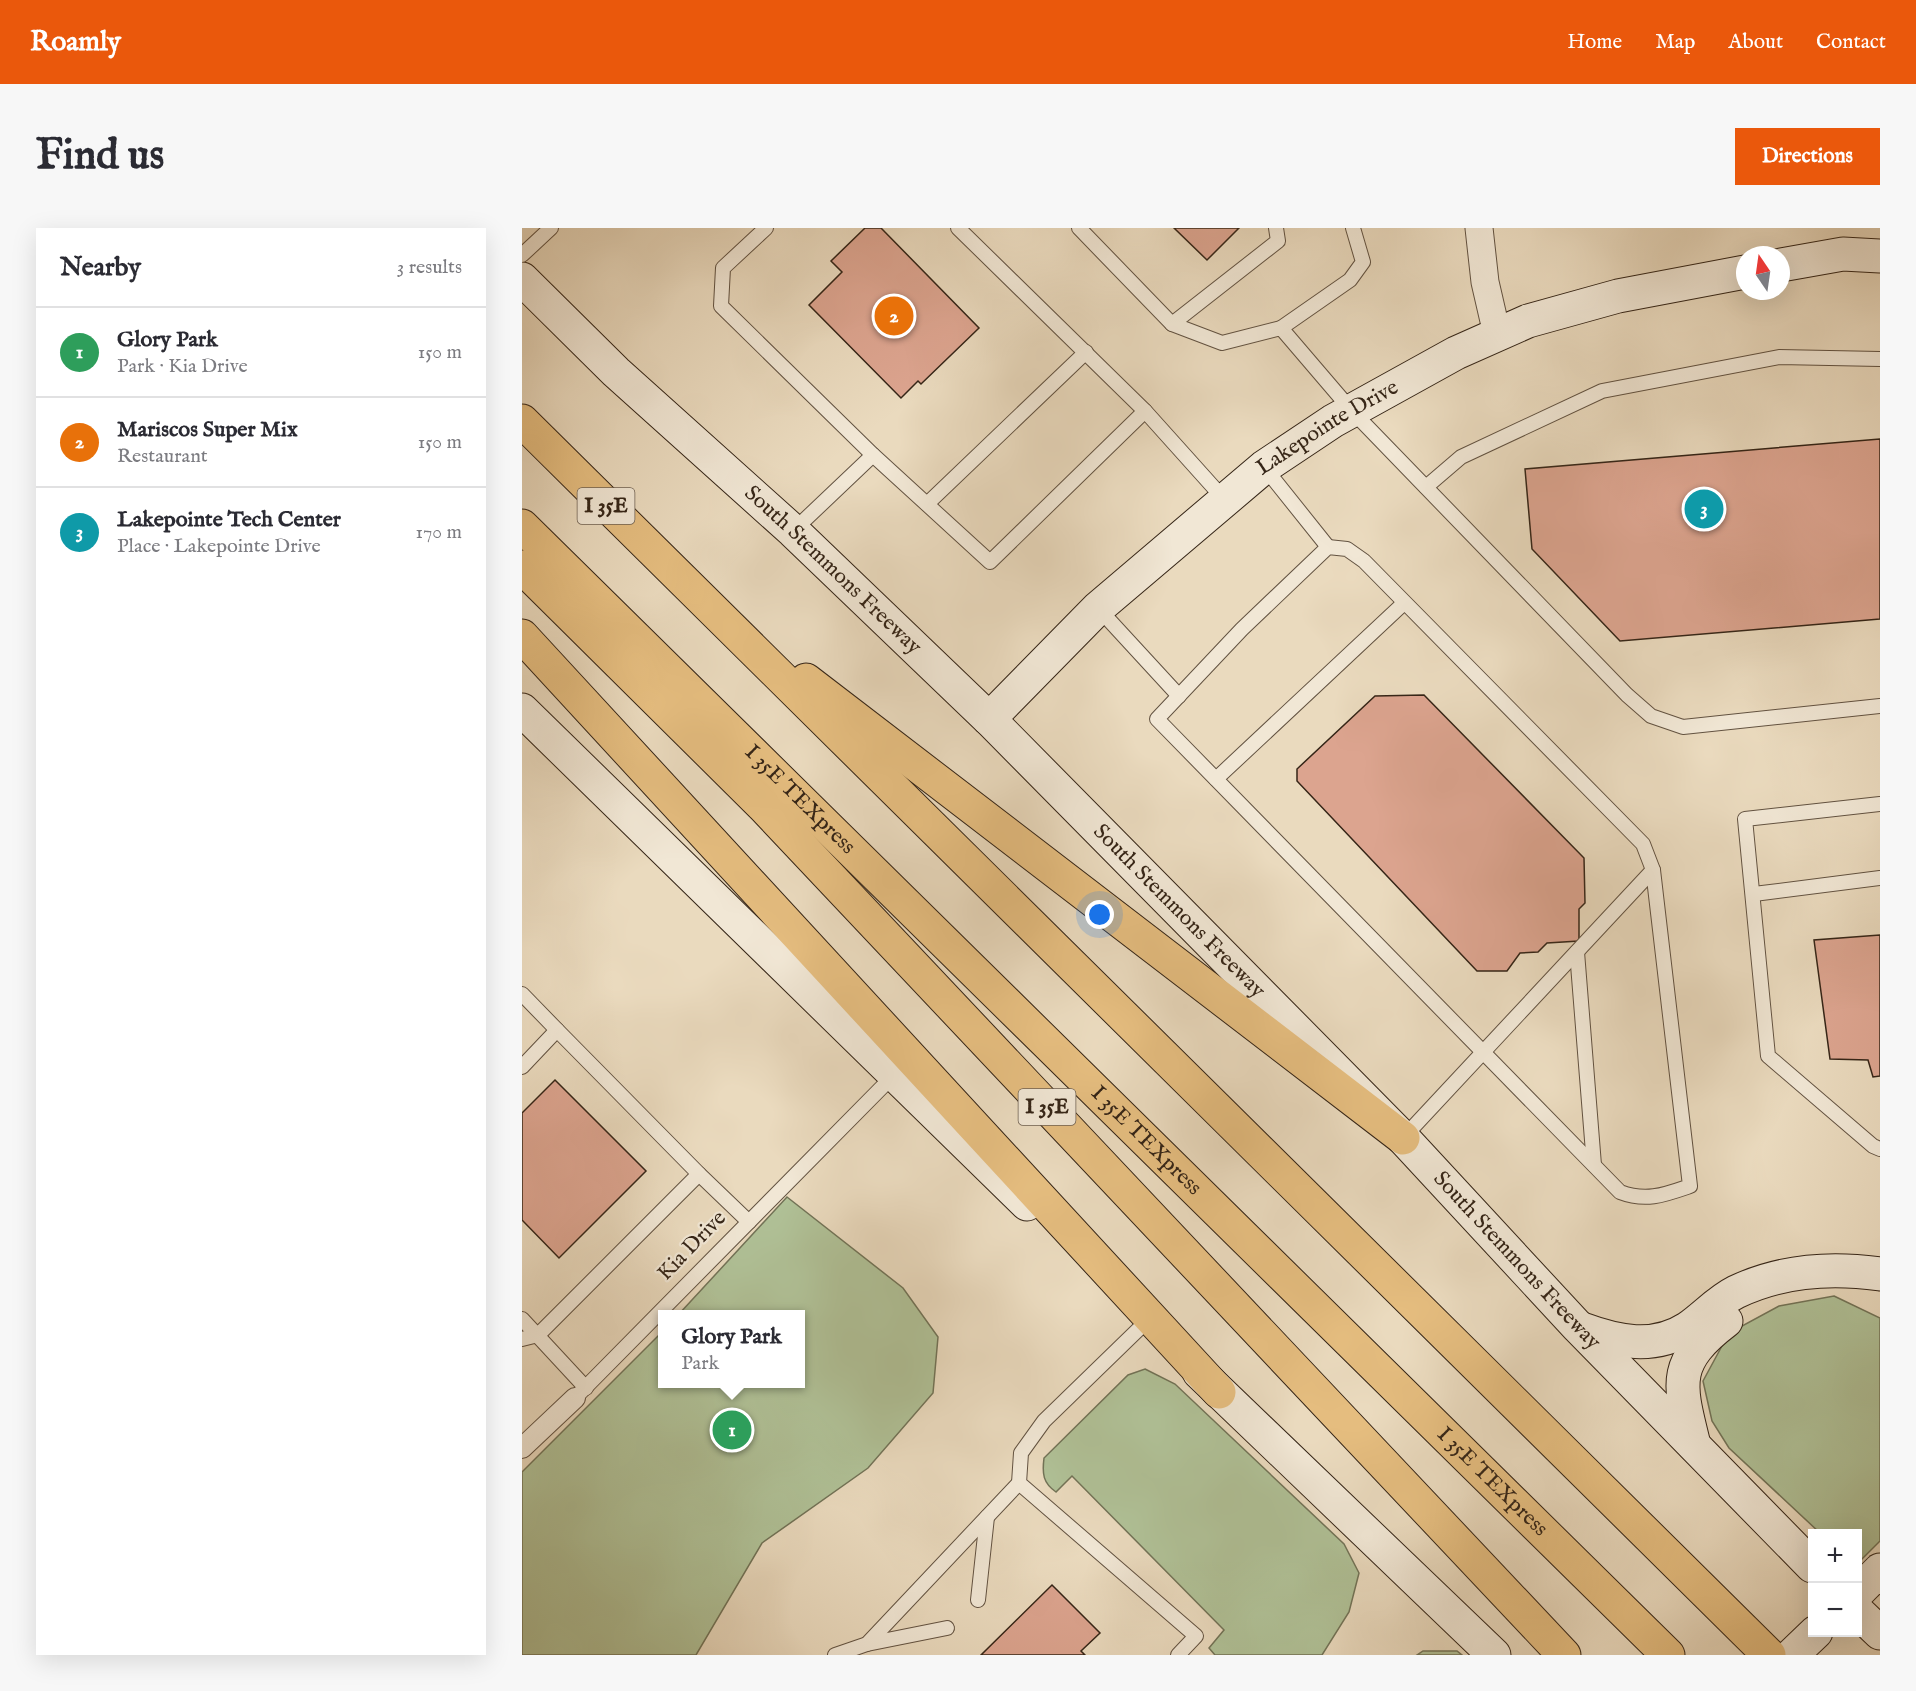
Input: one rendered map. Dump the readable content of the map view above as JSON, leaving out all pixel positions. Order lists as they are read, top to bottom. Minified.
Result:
{"streets":{"highway":["I 35E","I 35E TEXpress"],"main road":["Lakepointe Drive","South Stemmons Freeway"],"street":["Kia Drive"]},"crossings":[["Lakepointe Drive","South Stemmons Freeway"]],"north":"top","page":{"header":"Roamly","nav":["Home","Map","About","Contact"],"buttons":"Directions","title":"Find us","heading":["Nearby","3 results"],"pins":["2","3","1"],"list":[{"mark":"1","name":"Glory Park","note":"Park · Kia Drive","value":"150 m"},{"mark":"2","name":"Mariscos Super Mix","note":"Restaurant","value":"150 m"},{"mark":"3","name":"Lakepointe Tech Center","note":"Place · Lakepointe Drive","value":"170 m"}],"popup":["Glory Park","Park"],"map_buttons":["+","−"]}}
